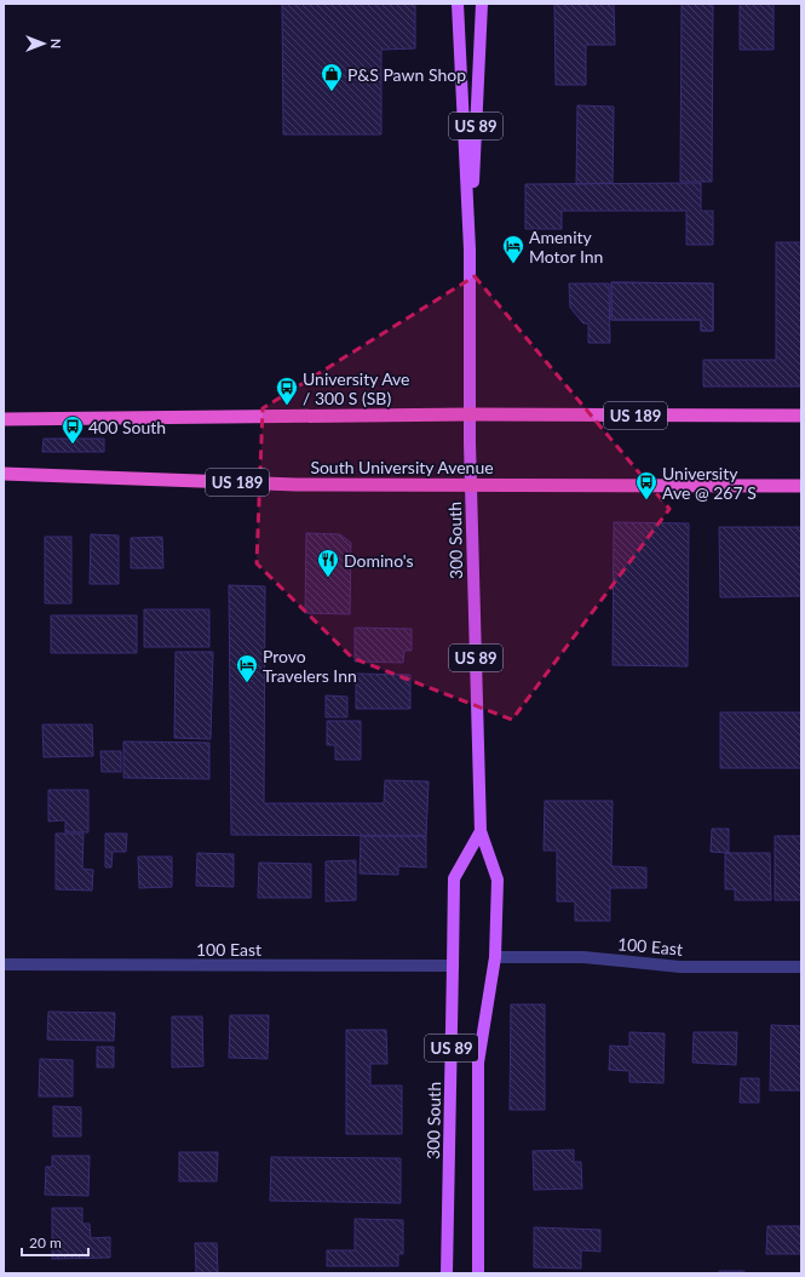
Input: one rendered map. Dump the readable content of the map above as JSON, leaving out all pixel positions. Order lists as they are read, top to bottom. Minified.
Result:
{"streets":{"highway":["US 189","South University Avenue"],"main road":["US 89","300 South"],"street":["100 East"]},"crossings":[["US 189","300 South"],["South University Avenue","300 South"],["300 South","100 East"]],"places":{"shop":["P&S Pawn Shop"],"hotel":["Amenity Motor Inn","Provo Travelers Inn"],"bus stop":["University Ave / 300 S (SB)","400 South","University Ave @ 267 S"],"restaurant":["Domino's"]},"scale_bar":"20 m","north":"right"}
